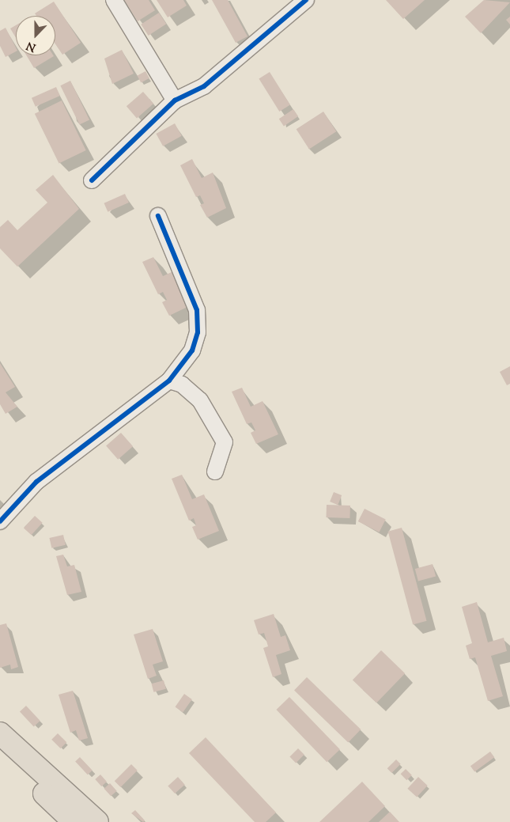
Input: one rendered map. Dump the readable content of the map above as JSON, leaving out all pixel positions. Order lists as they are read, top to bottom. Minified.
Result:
{"north":"bottom"}
